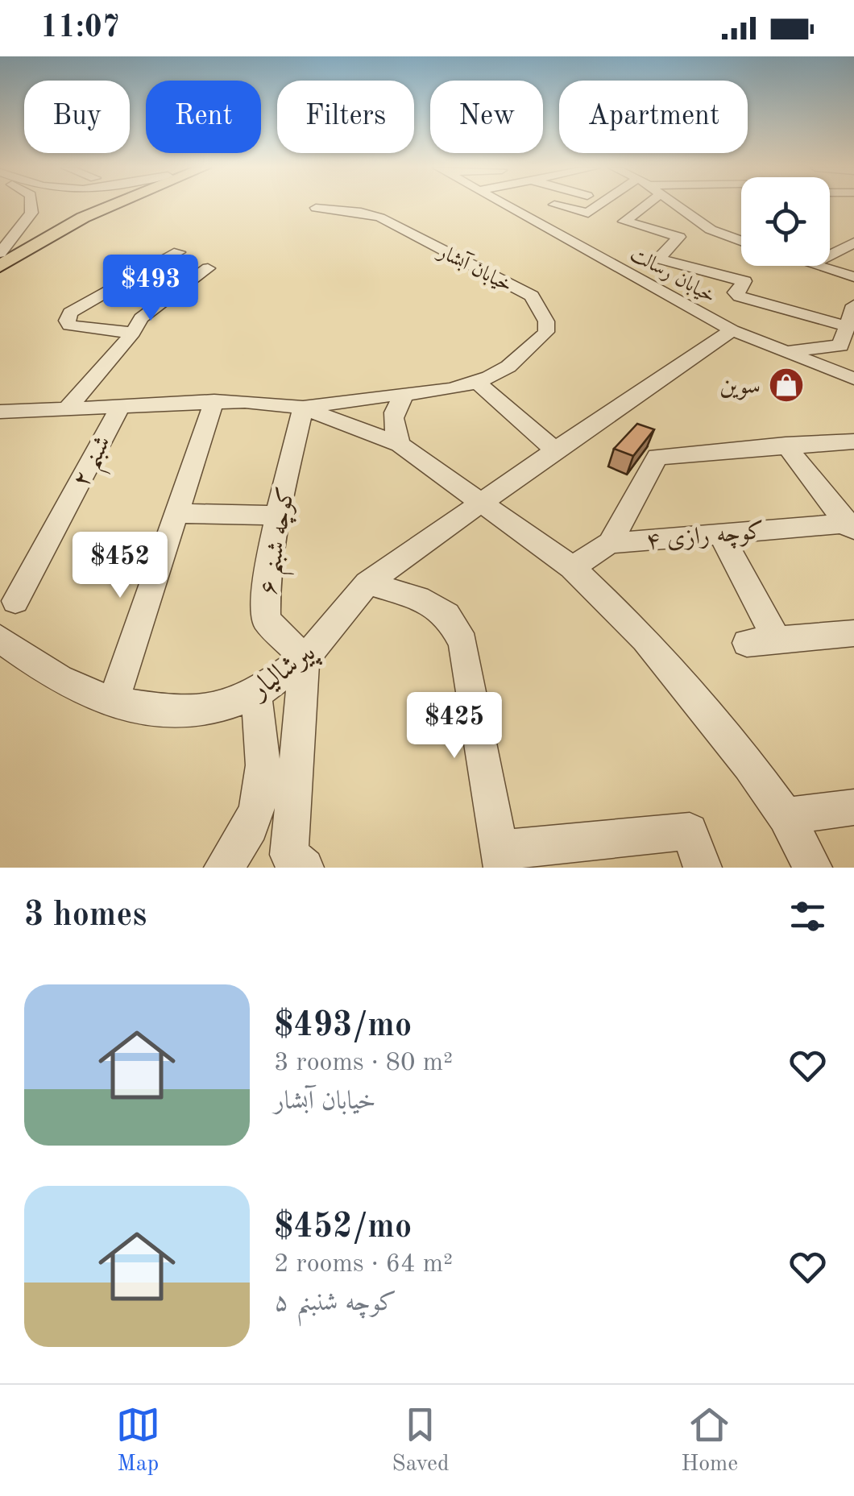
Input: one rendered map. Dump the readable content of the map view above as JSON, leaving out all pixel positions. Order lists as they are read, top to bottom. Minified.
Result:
{"streets":{"street":["خیابان آبشار","خیابان رسالت","شبنم ۲","کوچه رازی ۴","کوچه شبنم ۶","پیرشالیار"]},"crossings":[["خیابان آبشار","شبنم ۲"],["خیابان آبشار","کوچه رازی ۴"],["خیابان آبشار","کوچه شبنم ۶"],["خیابان آبشار","پیرشالیار"],["خیابان رسالت","پیرشالیار"],["کوچه شبنم ۶","پیرشالیار"]],"places":{"shop":["سوین"]},"page":{"status":"11:07","chip":["Buy","Rent","Filters","New","Apartment"],"price":["$493","$452","$425"],"heading":"3 homes","list":[{"name":"$493/mo","note":"3 rooms · 80 m² · خیابان آبشار"},{"name":"$452/mo","note":"2 rooms · 64 m² · کوچه شنبنم ۵"}],"tabs":["Map","Saved","Home"]}}
